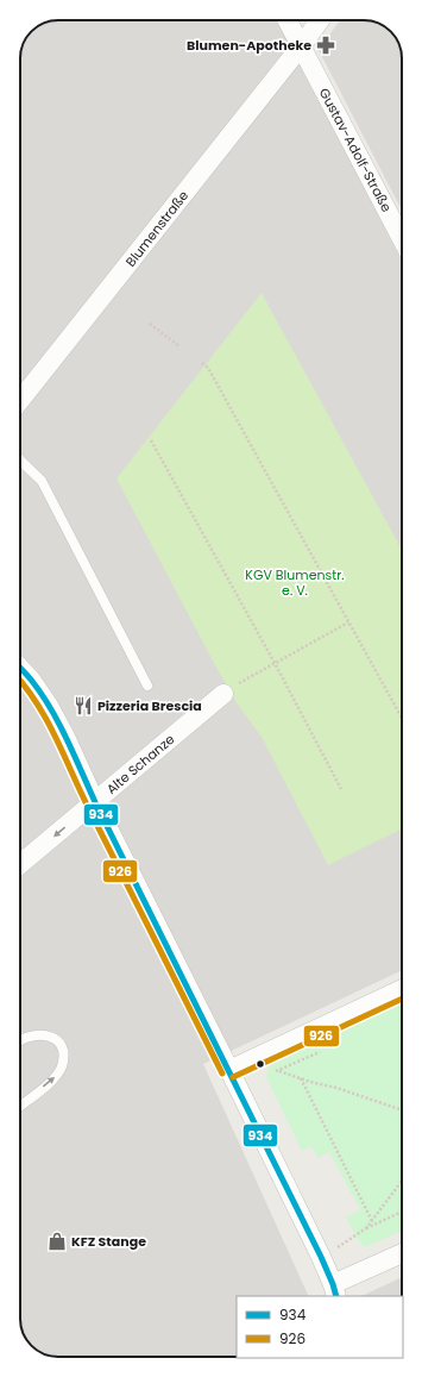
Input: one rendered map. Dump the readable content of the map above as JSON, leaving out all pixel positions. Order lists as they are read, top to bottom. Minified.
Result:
{"streets":{"street":["Gustav-Adolf-Straße","Blumenstraße","Alte Schanze"]},"crossings":[["Gustav-Adolf-Straße","Blumenstraße"]],"one_way":["Alte Schanze"],"parks":["KGV Blumenstr. e. V."],"places":{"pharmacy":["Blumen-Apotheke"],"restaurant":["Pizzeria Brescia"],"shop":["KFZ Stange"]},"lines":["transit line 934","transit line 926"],"legend":["934","926"]}
